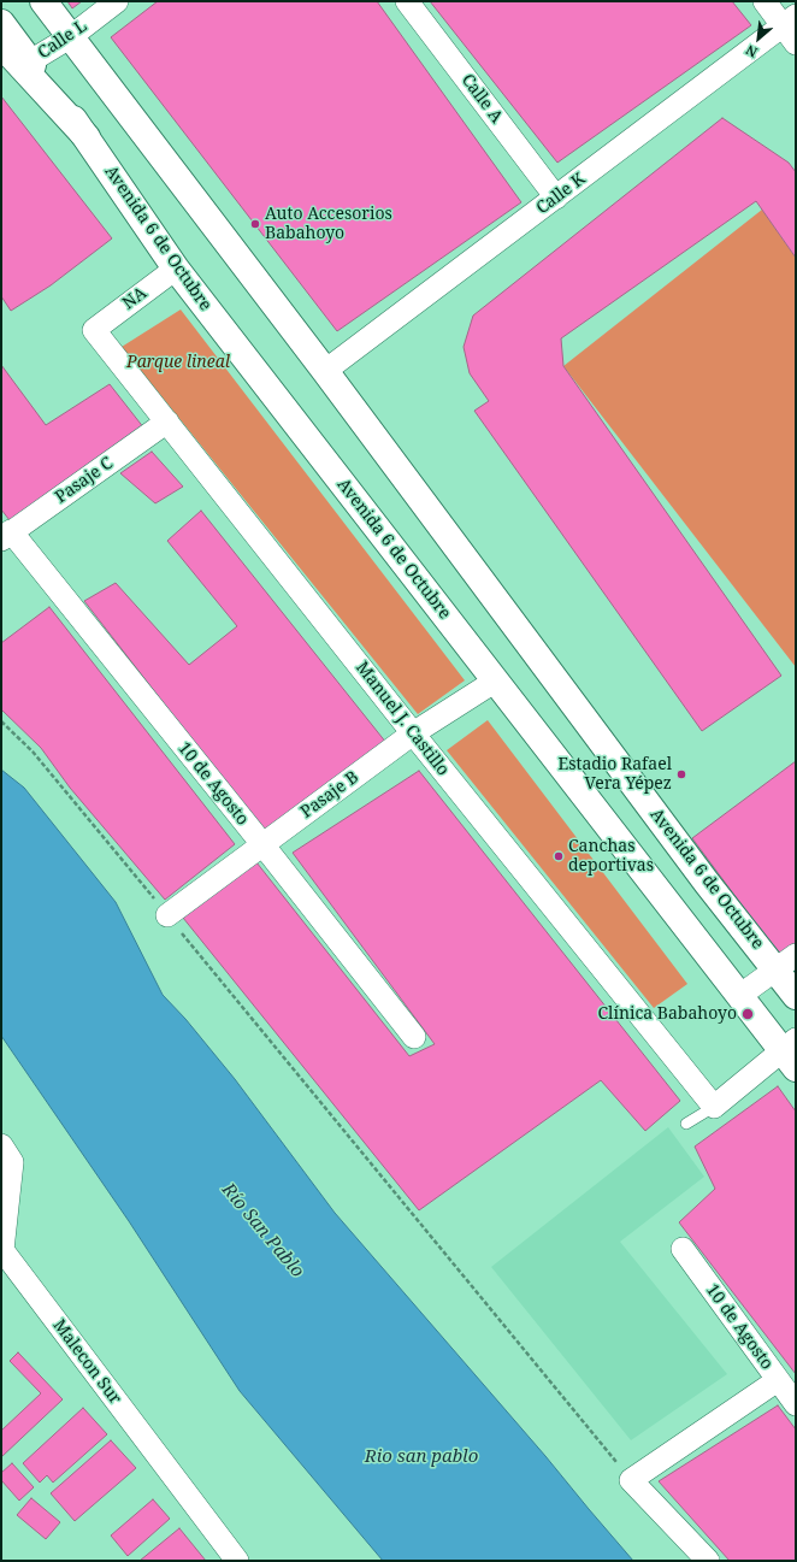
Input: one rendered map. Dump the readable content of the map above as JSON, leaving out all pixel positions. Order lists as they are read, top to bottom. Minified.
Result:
{"streets":{"main road":["Avenida 6 de Octubre"],"street":["Calle L","Calle A","Calle K","NA","Pasaje C","Manuel J. Castillo","10 de Agosto","Pasaje B","Malecon Sur"]},"crossings":[["Calle L","Avenida 6 de Octubre"],["Calle A","Calle K"],["Calle K","Avenida 6 de Octubre"],["Avenida 6 de Octubre","NA"],["Avenida 6 de Octubre","Pasaje B"],["NA","Manuel J. Castillo"],["Pasaje C","Manuel J. Castillo"],["Pasaje C","10 de Agosto"],["Manuel J. Castillo","Pasaje B"],["10 de Agosto","Pasaje B"]],"water":["Río San Pablo","Rio san pablo"],"parks":["Parque lineal"],"places":["Auto Accesorios Babahoyo","Estadio Rafael Vera Yépez","Canchas deportivas","Clínica Babahoyo"],"north":"bottom left"}
